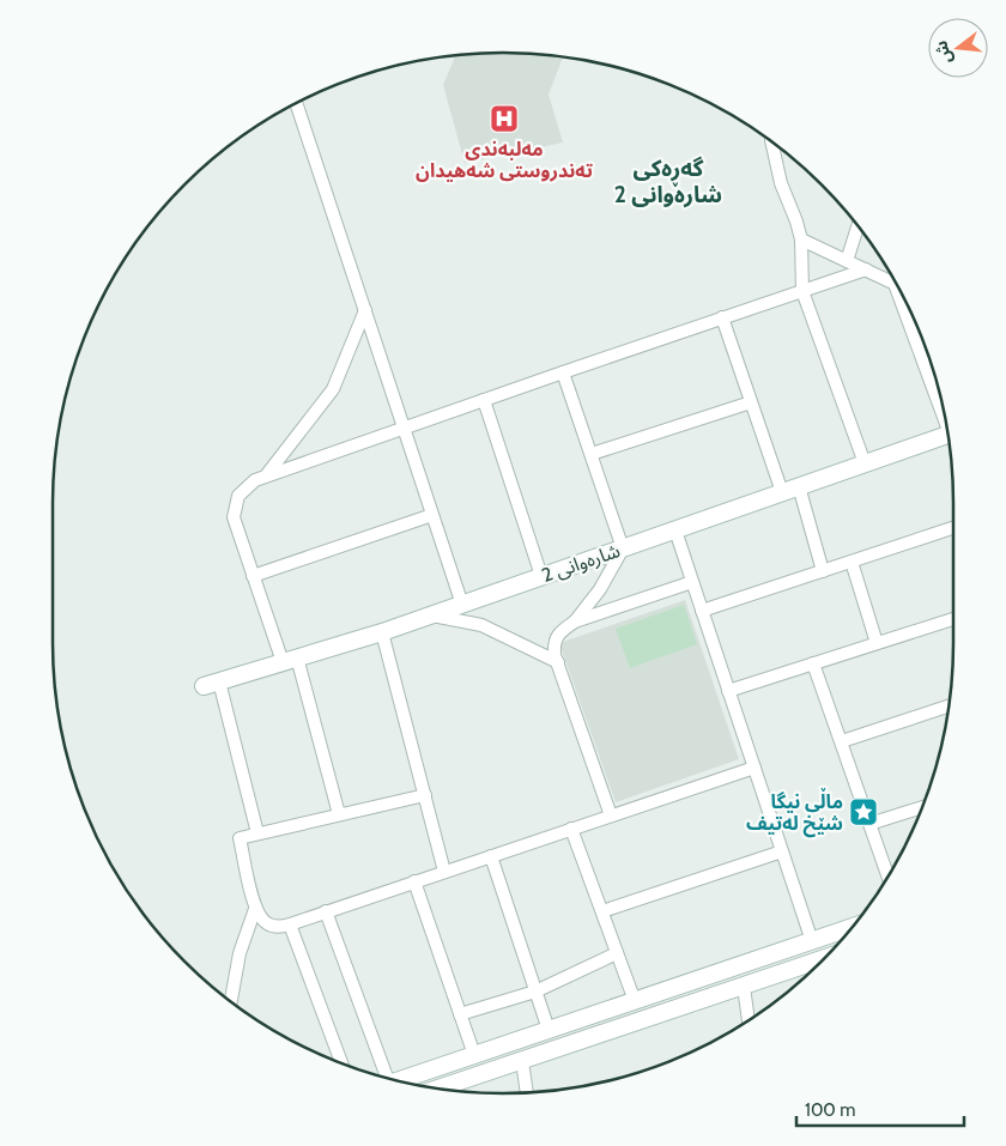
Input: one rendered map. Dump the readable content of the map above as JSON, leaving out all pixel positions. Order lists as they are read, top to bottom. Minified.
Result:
{"streets":{"main road":["شارەوانی 2"]},"districts":["گەڕەکی شارەوانی 2"],"places":{"hospital":["مەلبەندی تەندروستی شەهیدان"],"place":["ماڵی نیگا شێخ لەتیف"]},"scale_bar":"100 m","north":"left"}
